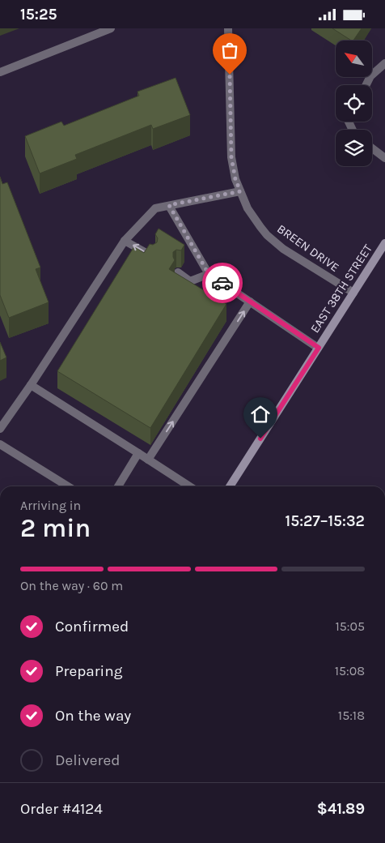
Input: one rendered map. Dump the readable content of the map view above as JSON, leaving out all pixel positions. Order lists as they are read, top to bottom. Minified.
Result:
{"streets":{"main road":["EAST 38TH STREET"],"street":["BREEN DRIVE"]},"crossings":[["BREEN DRIVE","EAST 38TH STREET"]],"north":"top left","page":{"status":"15:25","heading":["2 min","Arriving in","15:27–15:32"],"panel":["Order #4124","$41.89"],"bar":"On the way · 60 m","list":[["Confirmed","15:05"],["Preparing","15:08"],["On the way","15:18"],"Delivered"]}}
